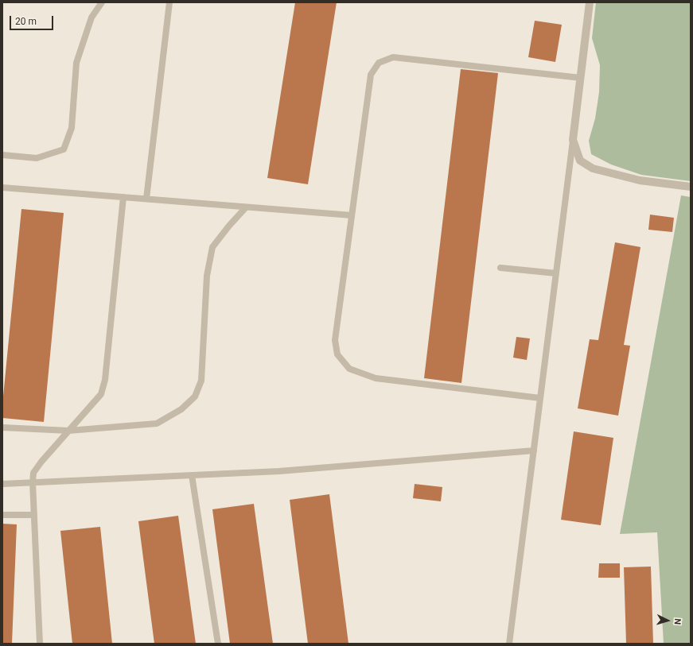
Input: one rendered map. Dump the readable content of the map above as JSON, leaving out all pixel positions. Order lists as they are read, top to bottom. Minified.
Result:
{"scale_bar":"20 m","north":"right"}
